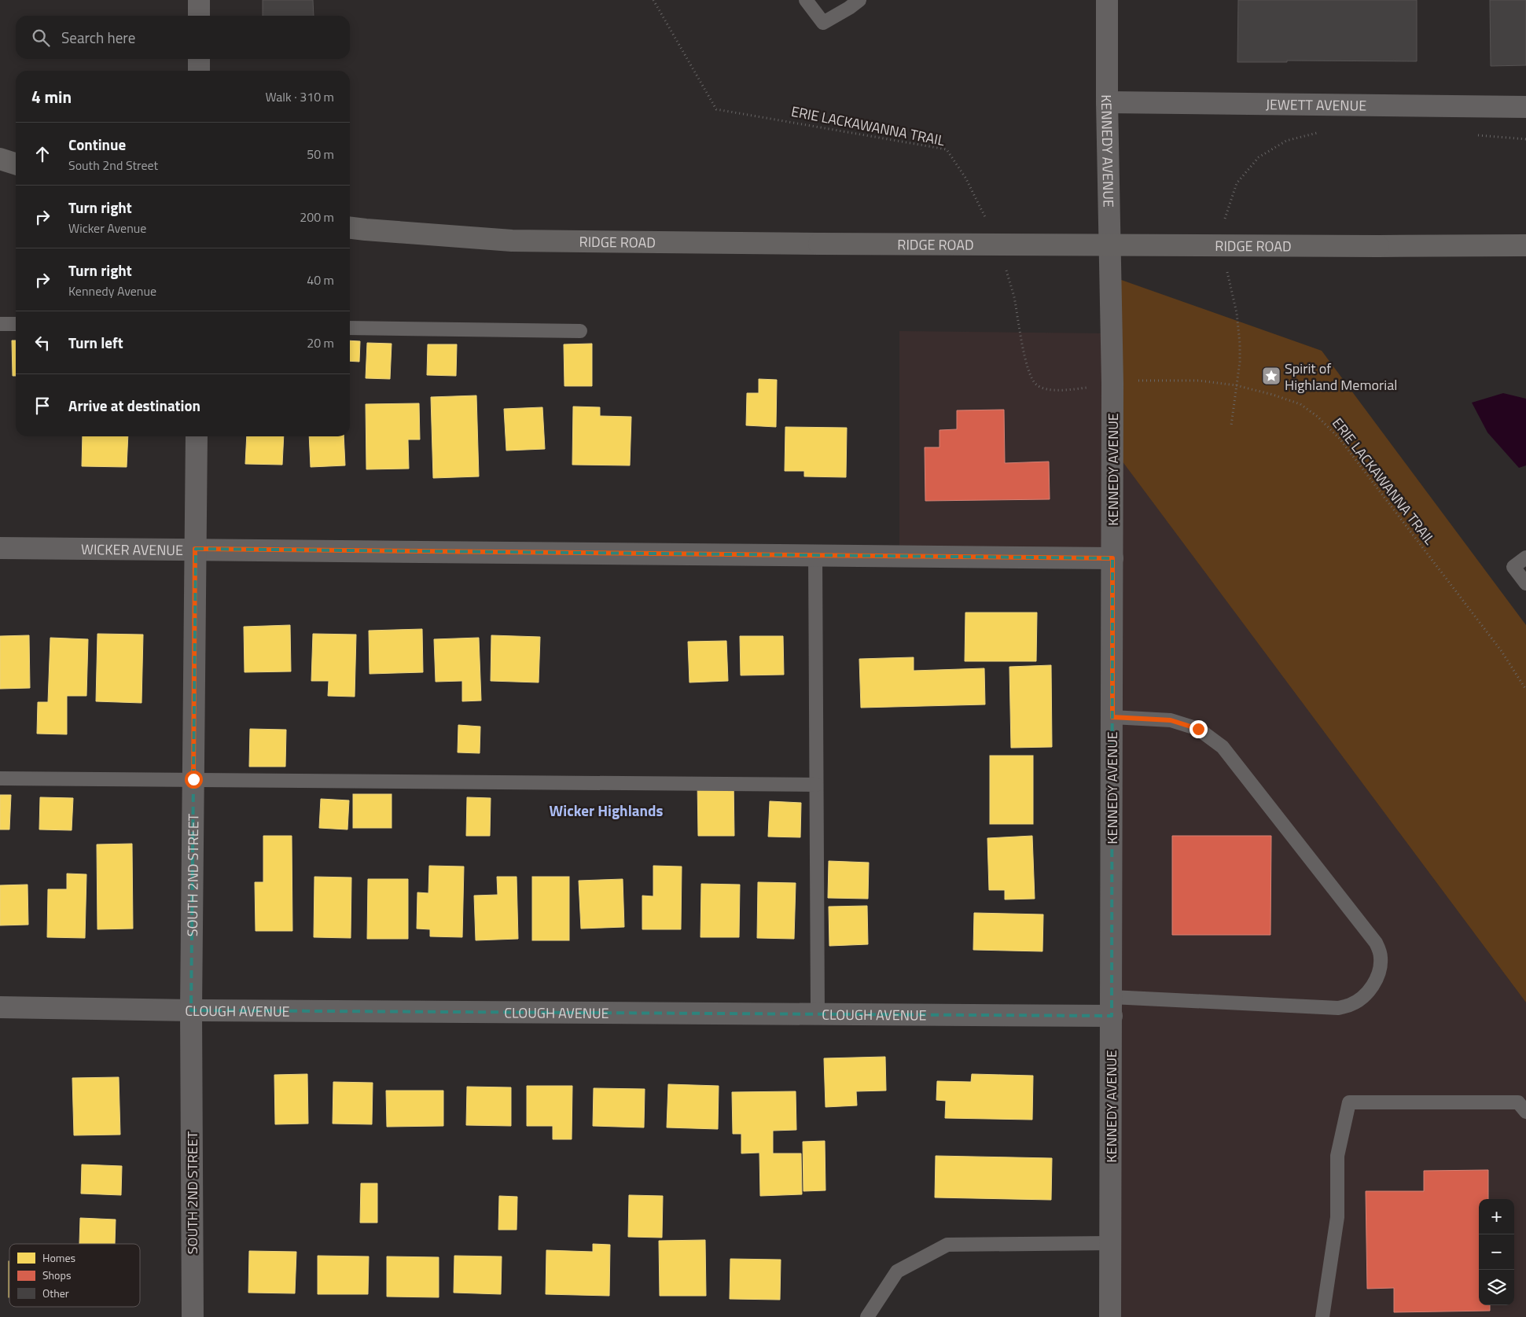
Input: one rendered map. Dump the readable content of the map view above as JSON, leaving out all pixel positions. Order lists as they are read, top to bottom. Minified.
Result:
{"streets":{"main road":["RIDGE ROAD"],"street":["JEWETT AVENUE","KENNEDY AVENUE","WICKER AVENUE","SOUTH 2ND STREET","CLOUGH AVENUE"],"path":["ERIE LACKAWANNA TRAIL"]},"crossings":[["JEWETT AVENUE","KENNEDY AVENUE"],["KENNEDY AVENUE","WICKER AVENUE"],["KENNEDY AVENUE","CLOUGH AVENUE"],["WICKER AVENUE","SOUTH 2ND STREET"],["SOUTH 2ND STREET","CLOUGH AVENUE"]],"districts":["Wicker Highlands"],"places":{"place":["Spirit of Highland Memorial"]},"legend":["Homes","Shops","Other"],"page":{"search":"Search here","heading":["4 min","Walk · 310 m"],"list":[["Continue","South 2nd Street","50 m"],["Turn right","Wicker Avenue","200 m"],["Turn right","Kennedy Avenue","40 m"],["Turn left","20 m"],"Arrive at destination"],"map_buttons":["+","−"]}}
